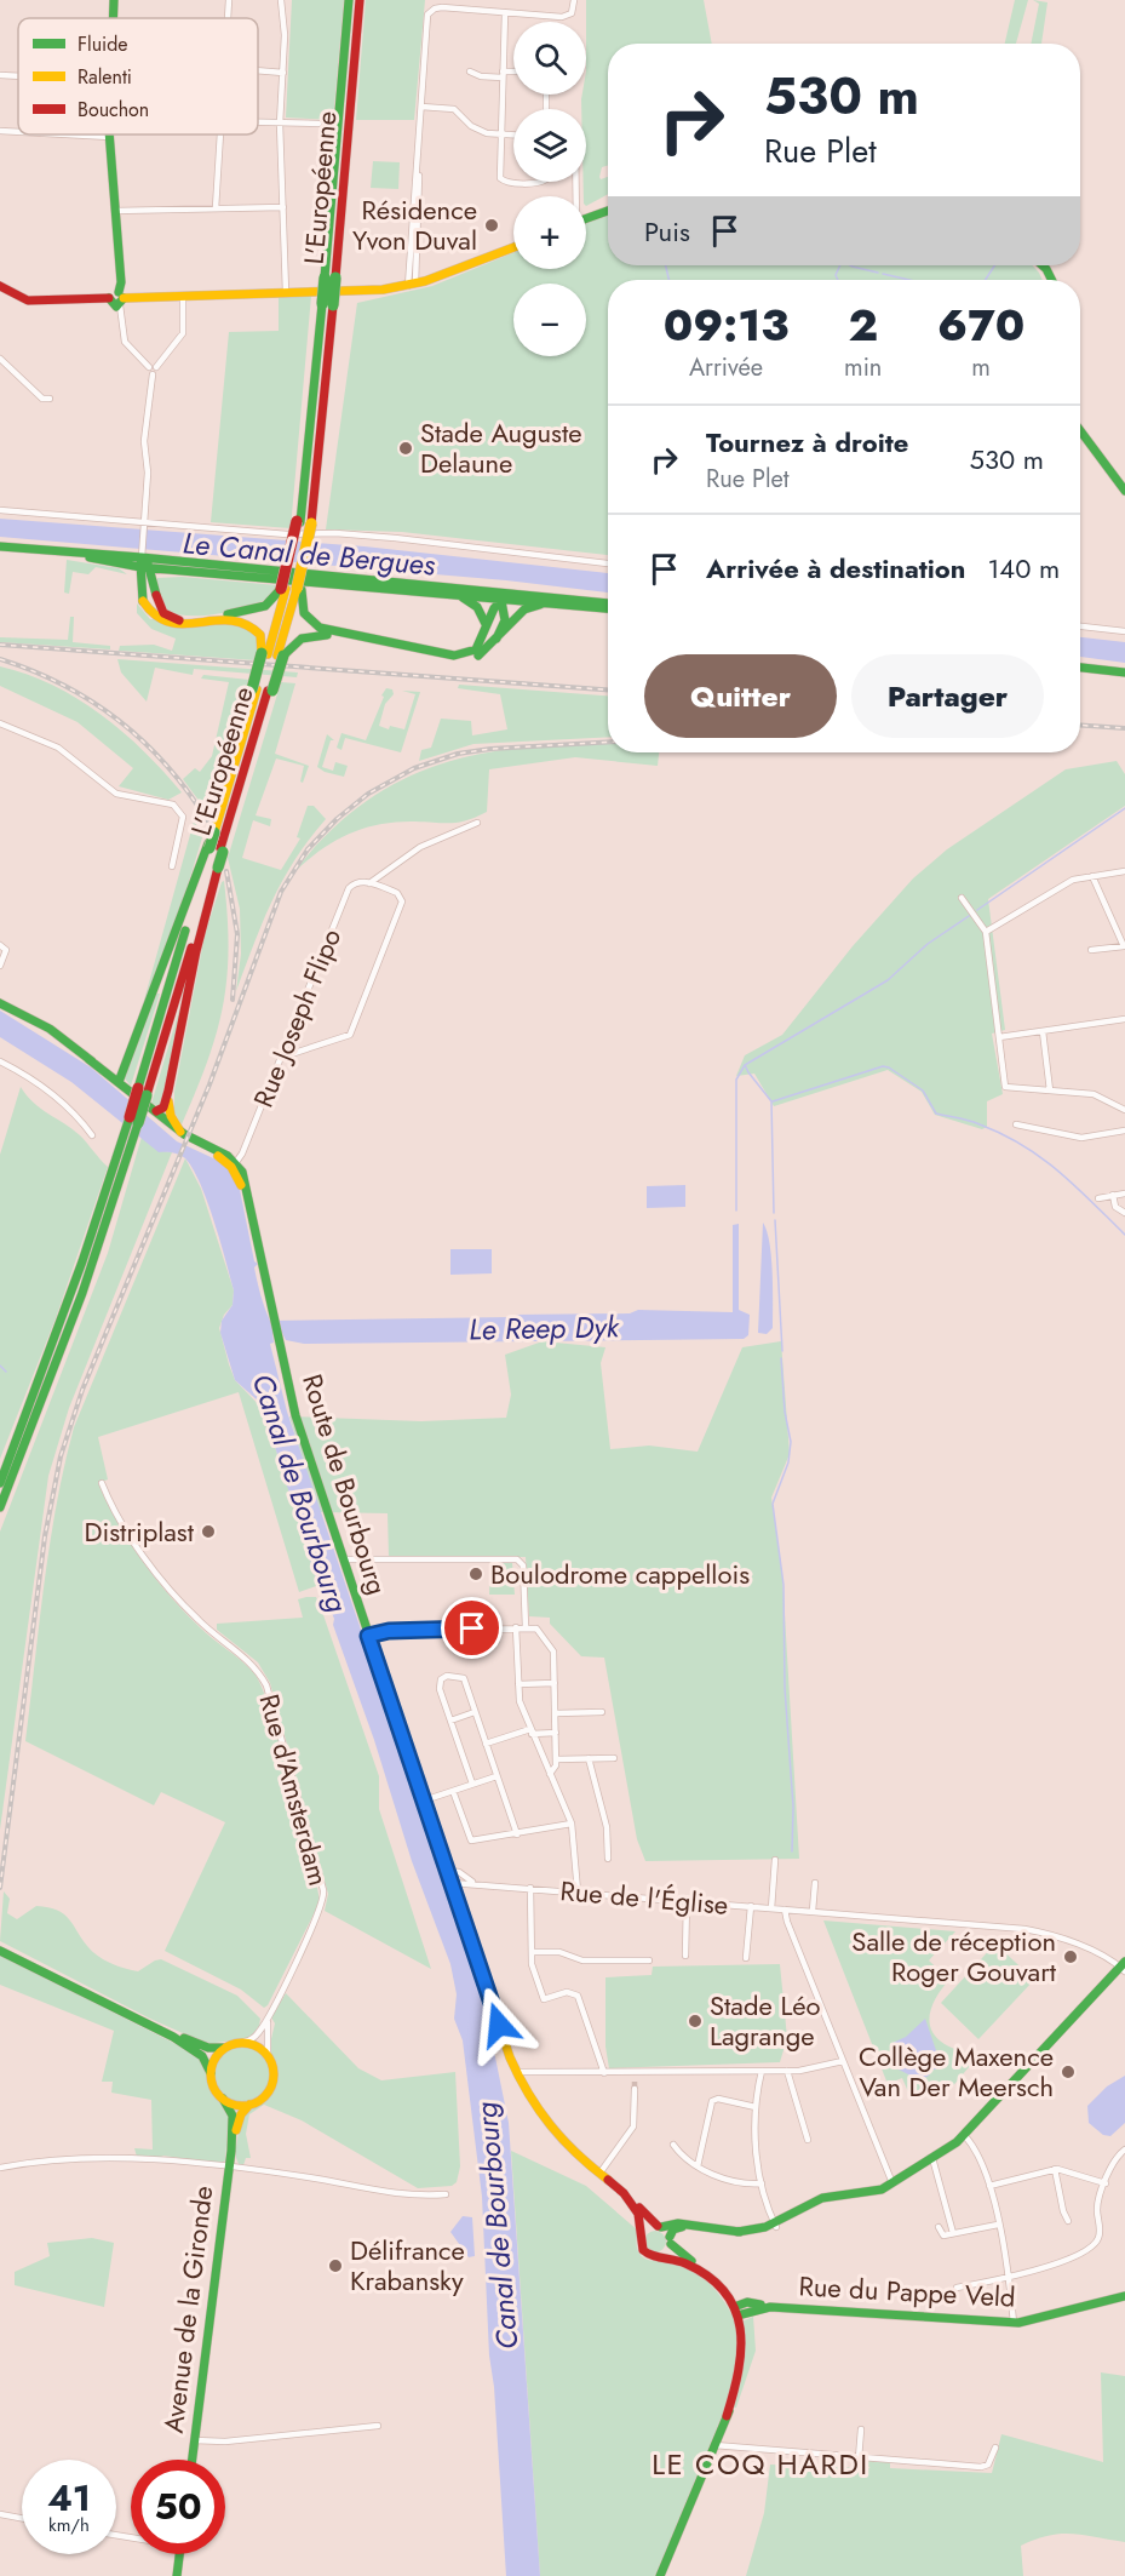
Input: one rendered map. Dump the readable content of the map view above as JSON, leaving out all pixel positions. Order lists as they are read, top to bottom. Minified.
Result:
{"streets":{"main road":["L'Européenne","Route de Bourbourg","Rue du Pappe Veld","Avenue de la Gironde"],"street":["Rue Joseph Flipo","Rue d'Amsterdam","Rue de l'Église"]},"crossings":[["Rue Joseph Flipo","Route de Bourbourg"],["Route de Bourbourg","Rue de l'Église"],["Rue d'Amsterdam","Avenue de la Gironde"]],"districts":["LE COQ HARDI"],"water":["Le Canal de Bergues","Le Reep Dyk","Canal de Bourbourg"],"places":["Résidence Yvon Duval","Stade Auguste Delaune","Distriplast","Boulodrome cappellois","Salle de réception Roger Gouvart","Stade Léo Lagrange","Collège Maxence Van Der Meersch","Délifrance Krabansky"],"legend":["Fluide","Ralenti","Bouchon"],"page":{"map_buttons":["+","−"],"turn":["530 m","Rue Plet"],"then":"Puis","eta":["09:13","Arrivée","2","min","670","m"],"list":[{"name":"Tournez à droite","note":"Rue Plet","value":"530 m"},{"name":"Arrivée à destination","value":"140 m"}],"buttons":["Quitter","Partager"],"speed":"41 km/h","limit":"50"}}
